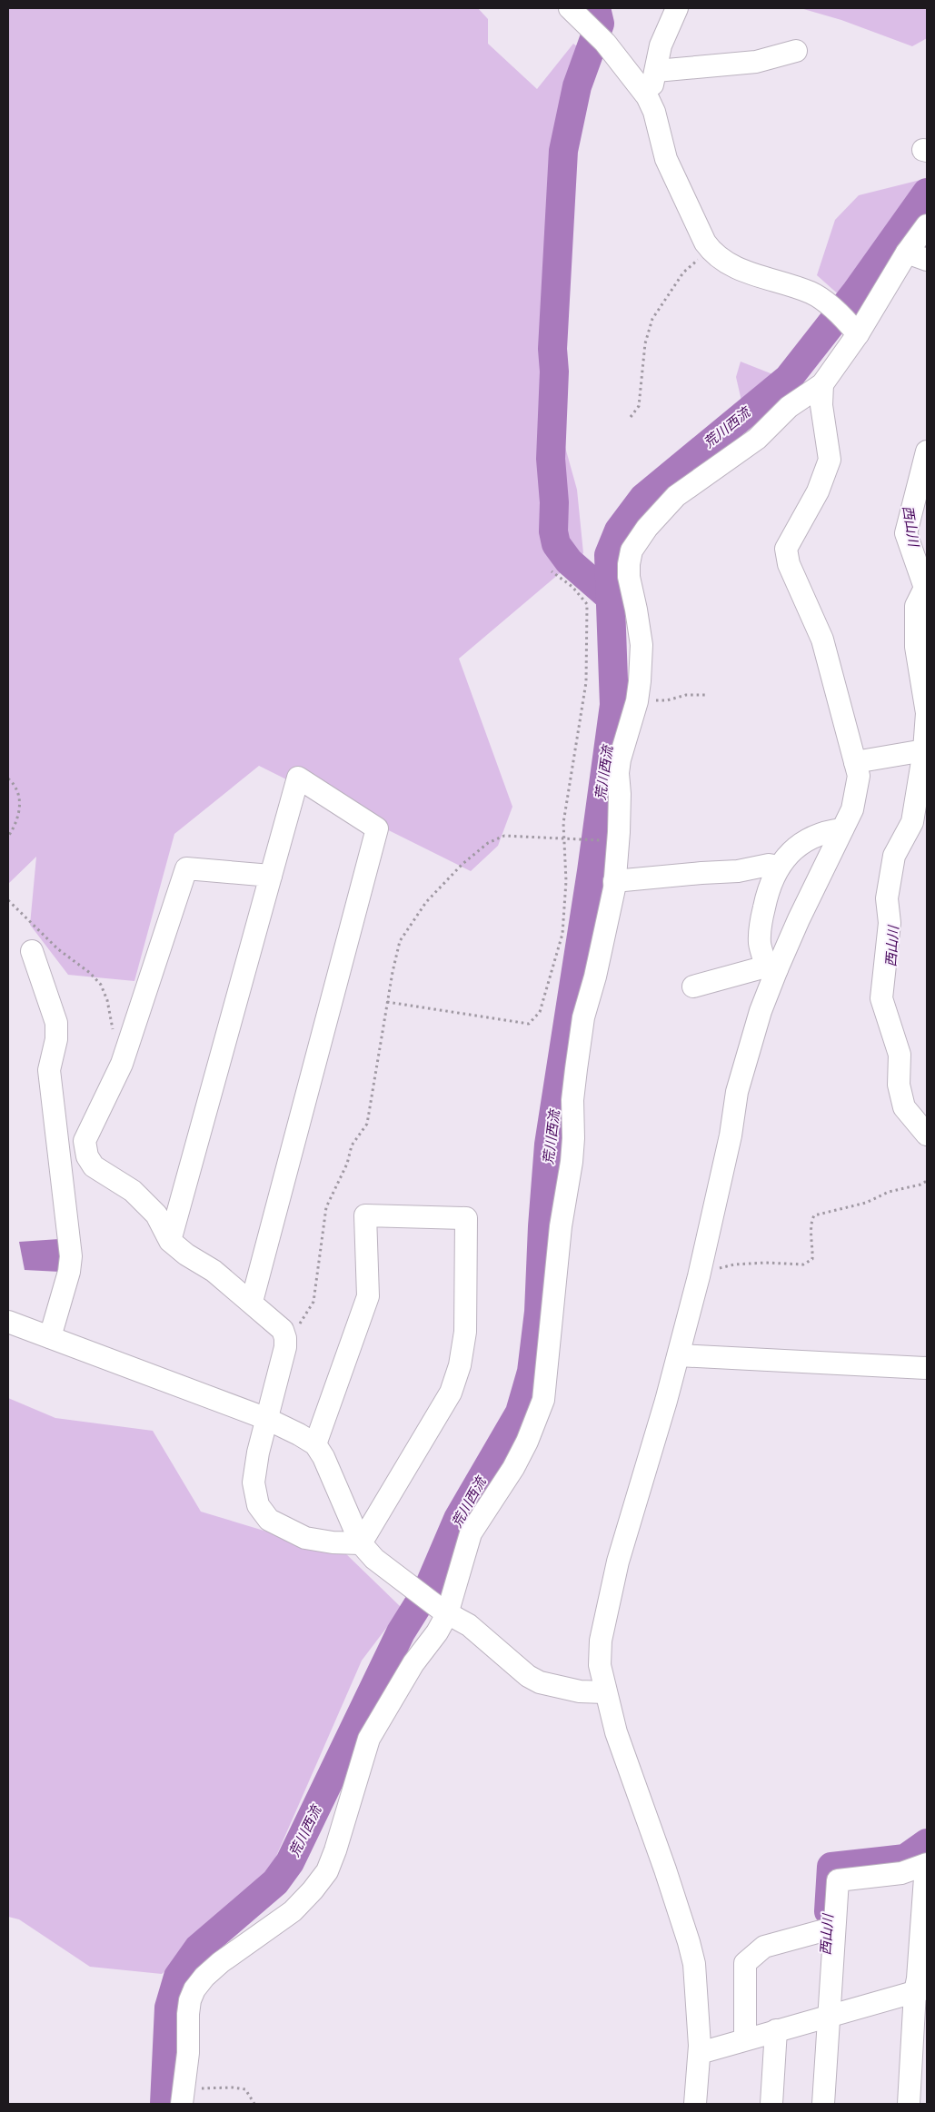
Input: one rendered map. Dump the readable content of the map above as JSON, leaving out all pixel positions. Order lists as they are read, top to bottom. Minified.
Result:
{"water":["荒川西流","西山川"]}
